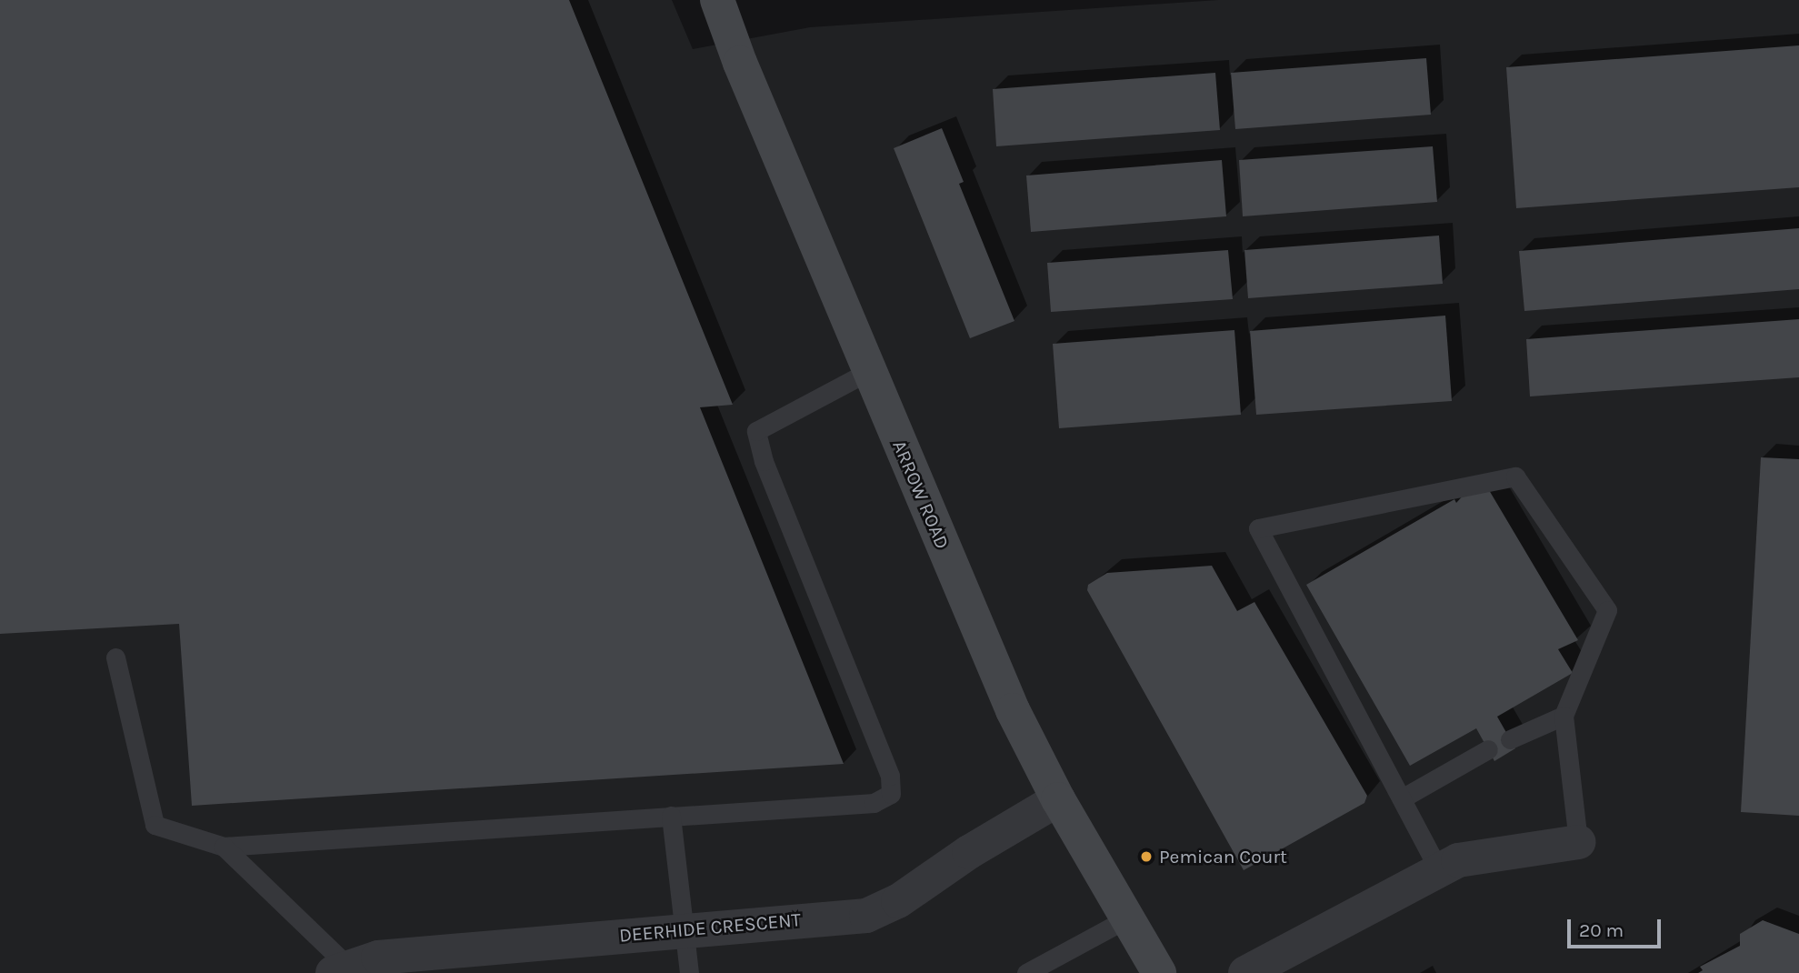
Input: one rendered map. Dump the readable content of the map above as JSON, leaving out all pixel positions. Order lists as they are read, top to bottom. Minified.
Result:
{"streets":{"street":["ARROW ROAD","DEERHIDE CRESCENT"]},"crossings":[["ARROW ROAD","DEERHIDE CRESCENT"]],"places":["Pemican Court"],"scale_bar":"20 m"}
